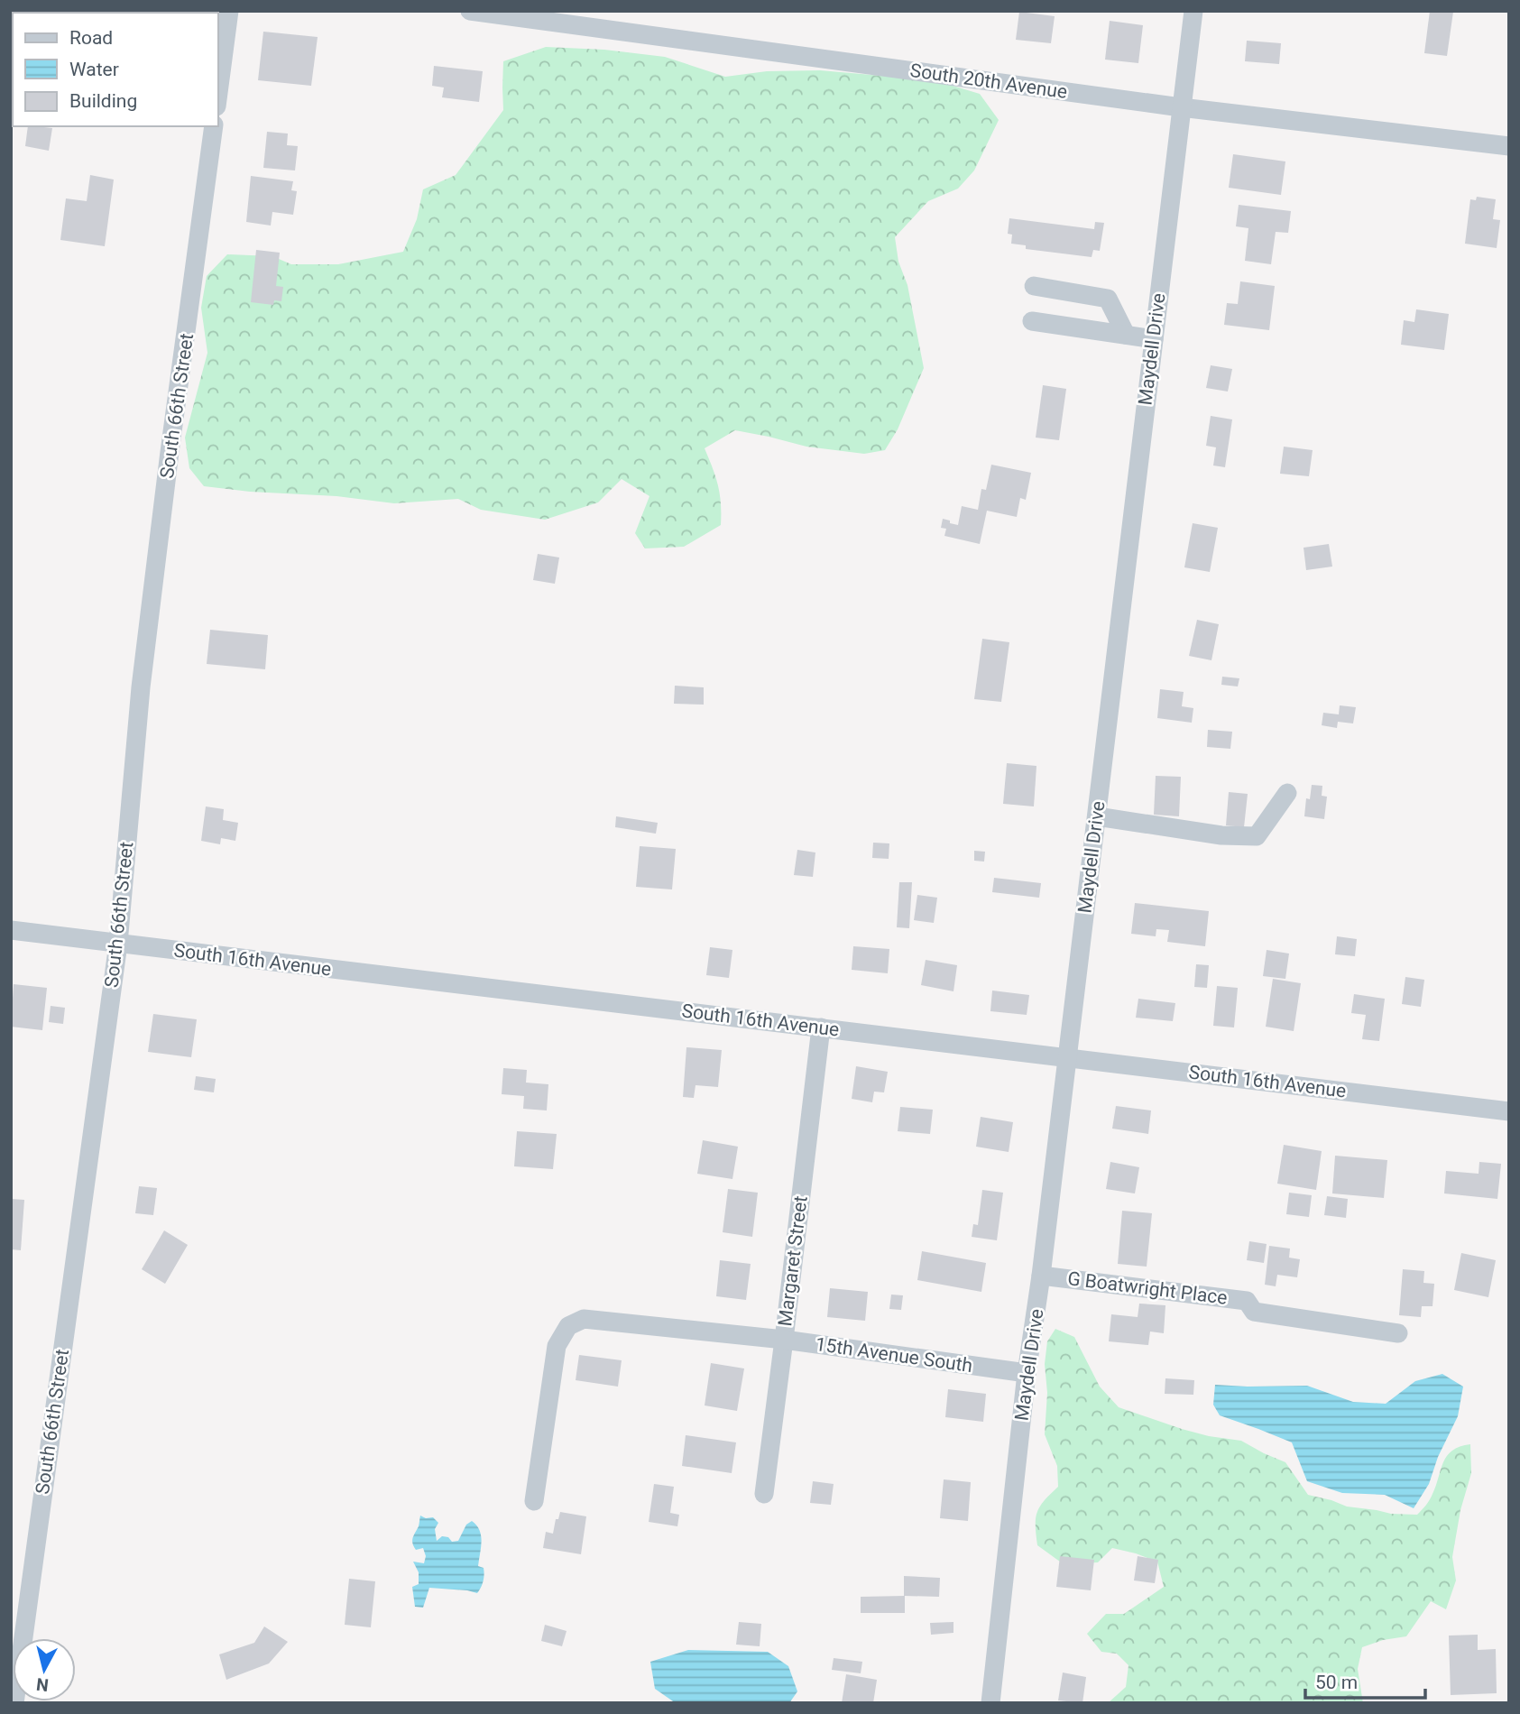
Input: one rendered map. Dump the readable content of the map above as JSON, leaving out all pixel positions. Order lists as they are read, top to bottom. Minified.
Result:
{"streets":{"street":["South 20th Avenue","Maydell Drive","South 66th Street","South 16th Avenue","Margaret Street","G Boatwright Place","15th Avenue South"]},"crossings":[["South 20th Avenue","Maydell Drive"],["Maydell Drive","South 16th Avenue"],["Maydell Drive","G Boatwright Place"],["Maydell Drive","15th Avenue South"],["South 66th Street","South 16th Avenue"],["South 16th Avenue","Margaret Street"],["Margaret Street","15th Avenue South"]],"legend":["Road","Water","Building"],"scale_bar":"50 m","north":"bottom"}
